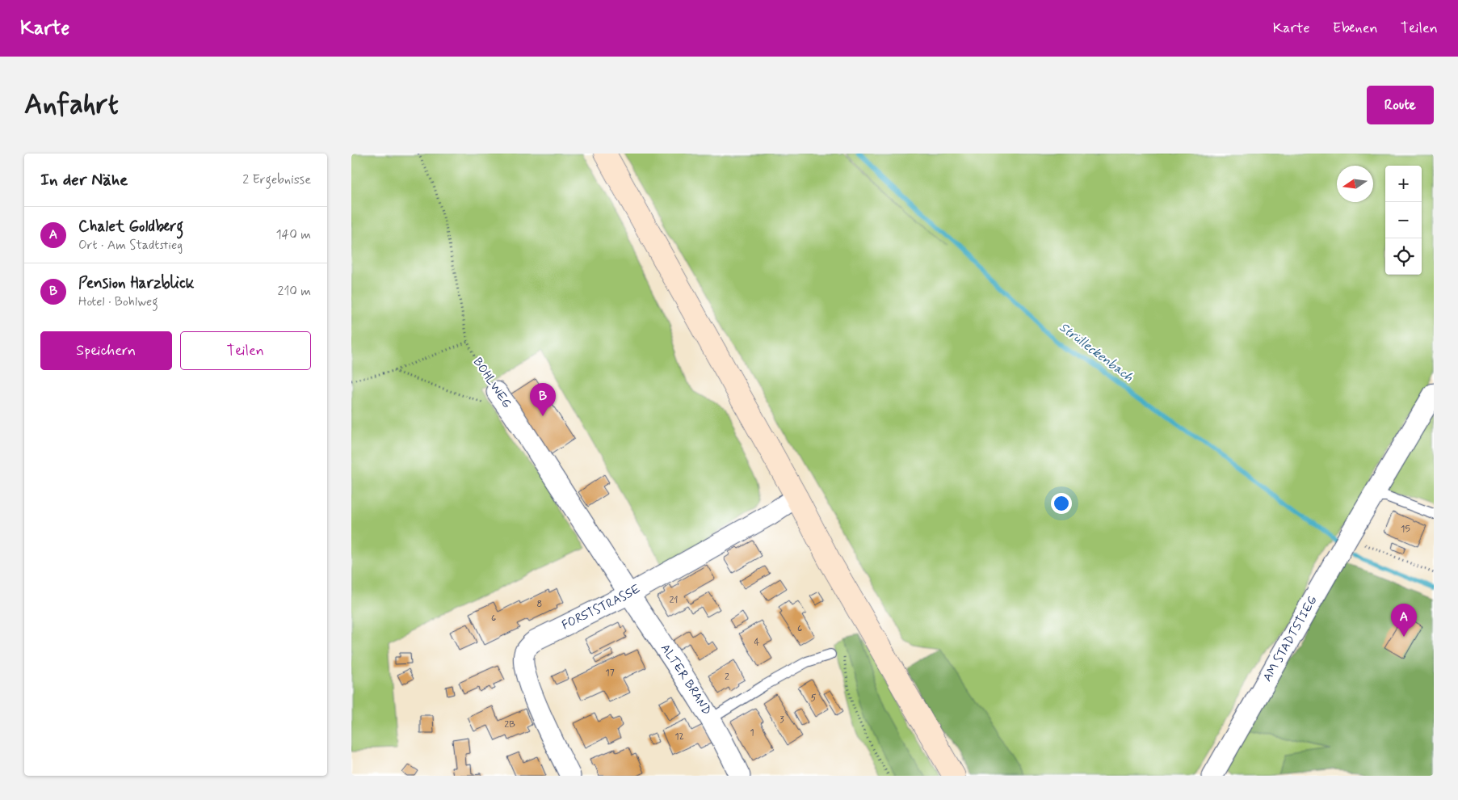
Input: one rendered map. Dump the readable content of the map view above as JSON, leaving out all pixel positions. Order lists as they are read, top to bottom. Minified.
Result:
{"streets":{"street":["BOHLWEG","FORSTSTRASSE","AM STADTSTIEG","ALTER BRAND"]},"crossings":[["BOHLWEG","FORSTSTRASSE"],["BOHLWEG","ALTER BRAND"],["FORSTSTRASSE","ALTER BRAND"]],"water":["Strülleckenbach"],"house_numbers":["15","21","8","6","6","4","17","2","5","3","2B","1","12"],"north":"left","page":{"header":"Karte","nav":["Karte","Ebenen","Teilen"],"buttons":["Route",["Speichern","Teilen"]],"title":"Anfahrt","heading":["In der Nähe","2 Ergebnisse"],"map_buttons":["+","−"],"list":[{"mark":"A","name":"Chalet Goldberg","note":"Ort · Am Stadtstieg","value":"140 m"},{"mark":"B","name":"Pension Harzblick","note":"Hotel · Bohlweg","value":"210 m"}],"pins":["B","A"]}}
